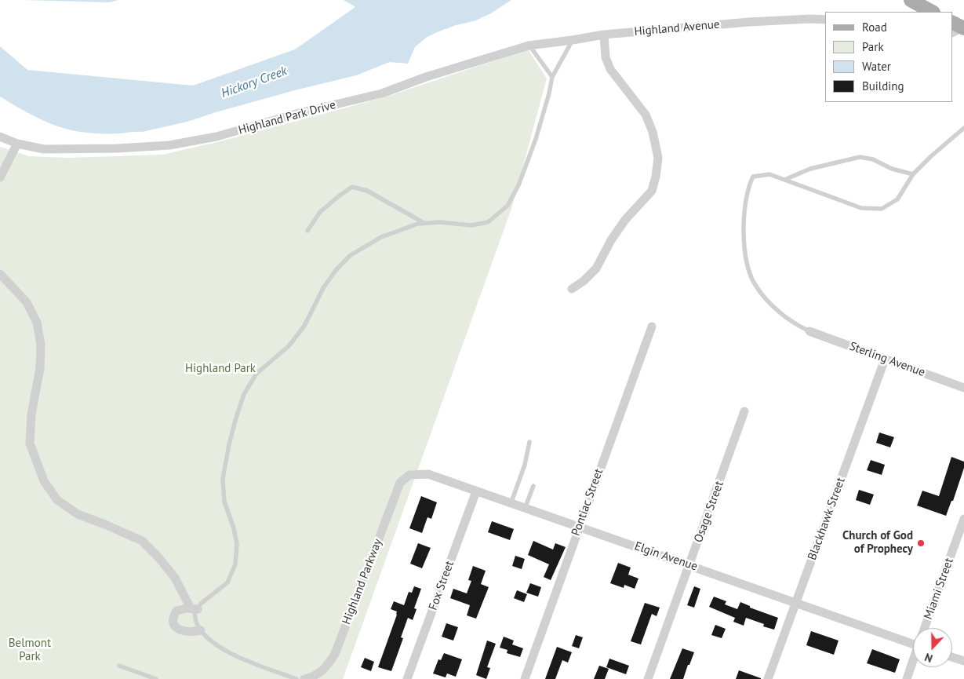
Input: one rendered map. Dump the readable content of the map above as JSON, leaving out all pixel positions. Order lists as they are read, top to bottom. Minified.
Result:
{"streets":{"street":["Highland Avenue","Highland Park Drive","Sterling Avenue","Pontiac Street","Osage Street","Blackhawk Street","Elgin Avenue","Highland Parkway","Fox Street","Miami Street"]},"crossings":[["Highland Avenue","Highland Park Drive"],["Sterling Avenue","Blackhawk Street"],["Pontiac Street","Elgin Avenue"],["Osage Street","Elgin Avenue"],["Blackhawk Street","Elgin Avenue"],["Elgin Avenue","Highland Parkway"],["Elgin Avenue","Fox Street"]],"water":["Hickory Creek"],"parks":["Highland Park","Belmont Park"],"places":["Church of God of Prophecy"],"legend":["Road","Park","Water","Building"],"north":"bottom"}
